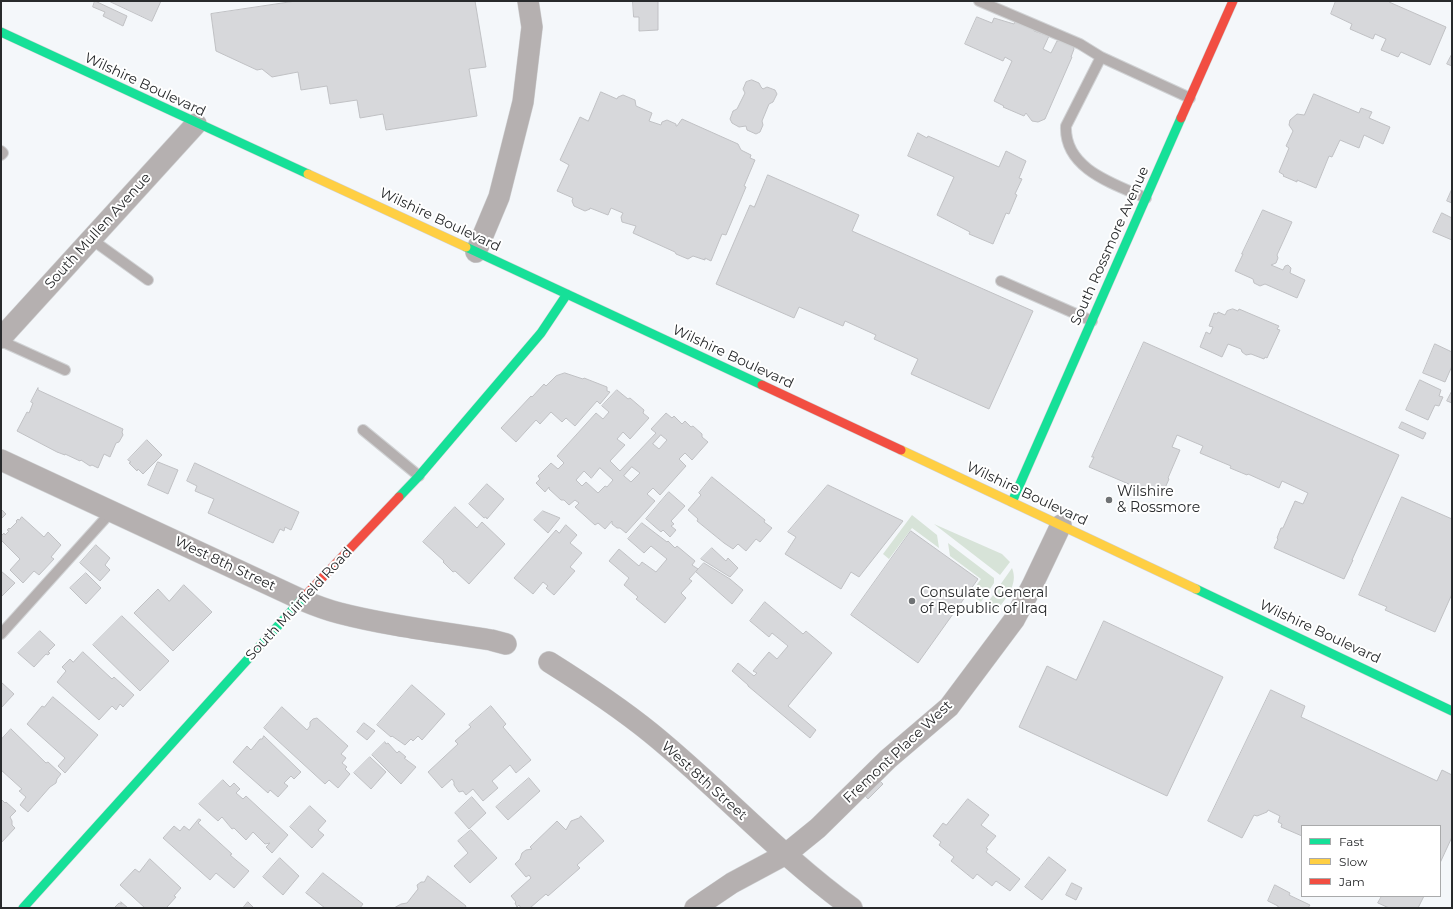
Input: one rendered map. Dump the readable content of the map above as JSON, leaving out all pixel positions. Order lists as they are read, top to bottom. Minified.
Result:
{"streets":{"main road":["Wilshire Boulevard","South Rossmore Avenue","South Muirfield Road"],"street":["South Mullen Avenue","West 8th Street","Fremont Place West"]},"crossings":[["Wilshire Boulevard","South Mullen Avenue"],["Wilshire Boulevard","South Rossmore Avenue"],["Wilshire Boulevard","South Muirfield Road"],["Wilshire Boulevard","Fremont Place West"],["West 8th Street","South Muirfield Road"],["West 8th Street","Fremont Place West"]],"places":["Wilshire & Rossmore","Consulate General of Republic of Iraq"],"legend":["Fast","Slow","Jam"]}
